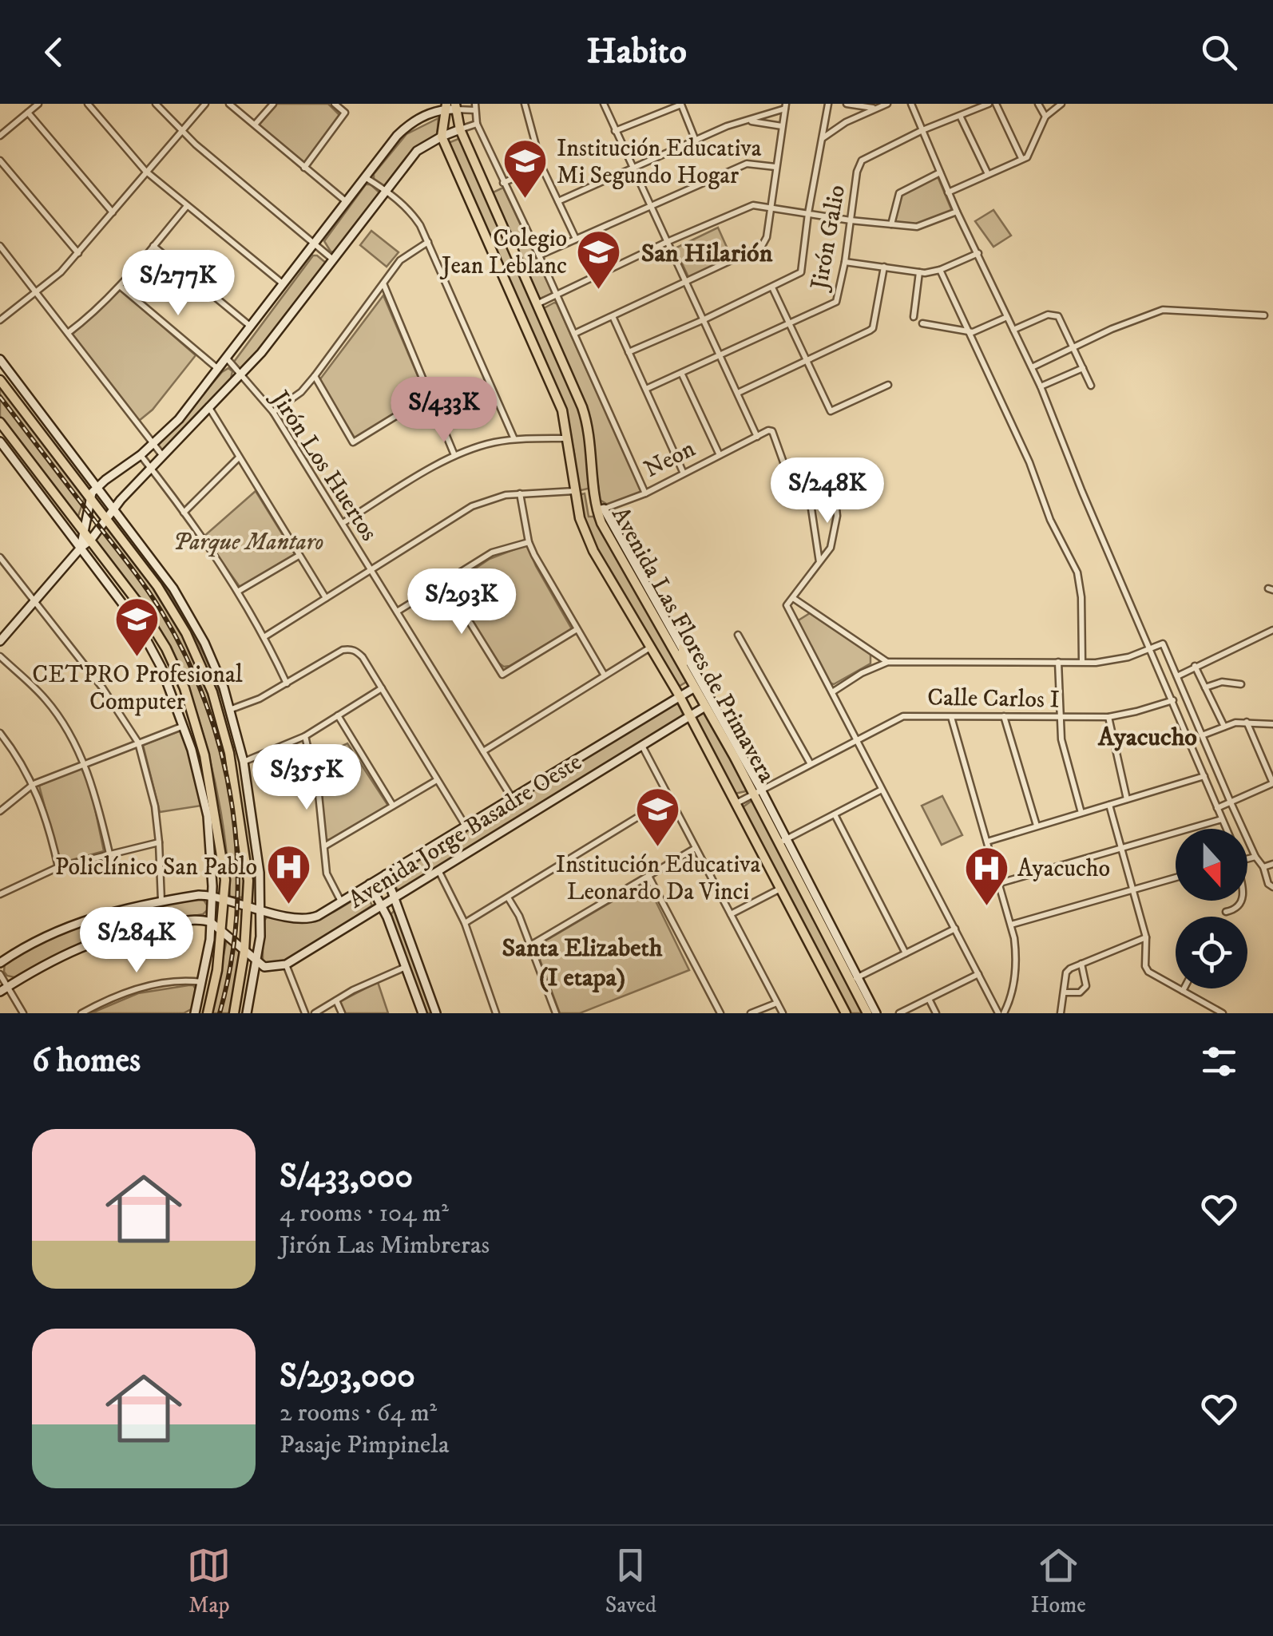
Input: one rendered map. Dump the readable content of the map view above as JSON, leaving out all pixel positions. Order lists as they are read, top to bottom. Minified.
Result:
{"streets":{"main road":["Avenida Las Flores de Primavera","Avenida Jorge Basadre Oeste"],"street":["Jirón Galio","Neon","Jirón Los Huertos","Calle Carlos I"]},"crossings":[["Neon","Avenida Las Flores de Primavera"],["Jirón Los Huertos","Avenida Jorge Basadre Oeste"],["Avenida Las Flores de Primavera","Calle Carlos I"],["Avenida Las Flores de Primavera","Avenida Jorge Basadre Oeste"]],"districts":["San Hilarión","Ayacucho","Santa Elizabeth (I etapa)"],"parks":["Parque Mantaro"],"places":{"school or university":["Institución Educativa Mi Segundo Hogar","Colegio Jean Leblanc","CETPRO Profesional Computer","Institución Educativa Leonardo Da Vinci"],"hospital":["Policlínico San Pablo","Ayacucho"]},"north":"bottom","page":{"header":"Habito","price":["S/277K","S/433K","S/248K","S/293K","S/355K","S/284K"],"heading":"6 homes","list":[{"name":"S/433,000","note":"4 rooms · 104 m² · Jirón Las Mimbreras"},{"name":"S/293,000","note":"2 rooms · 64 m² · Pasaje Pimpinela"}],"tabs":["Map","Saved","Home"]}}
